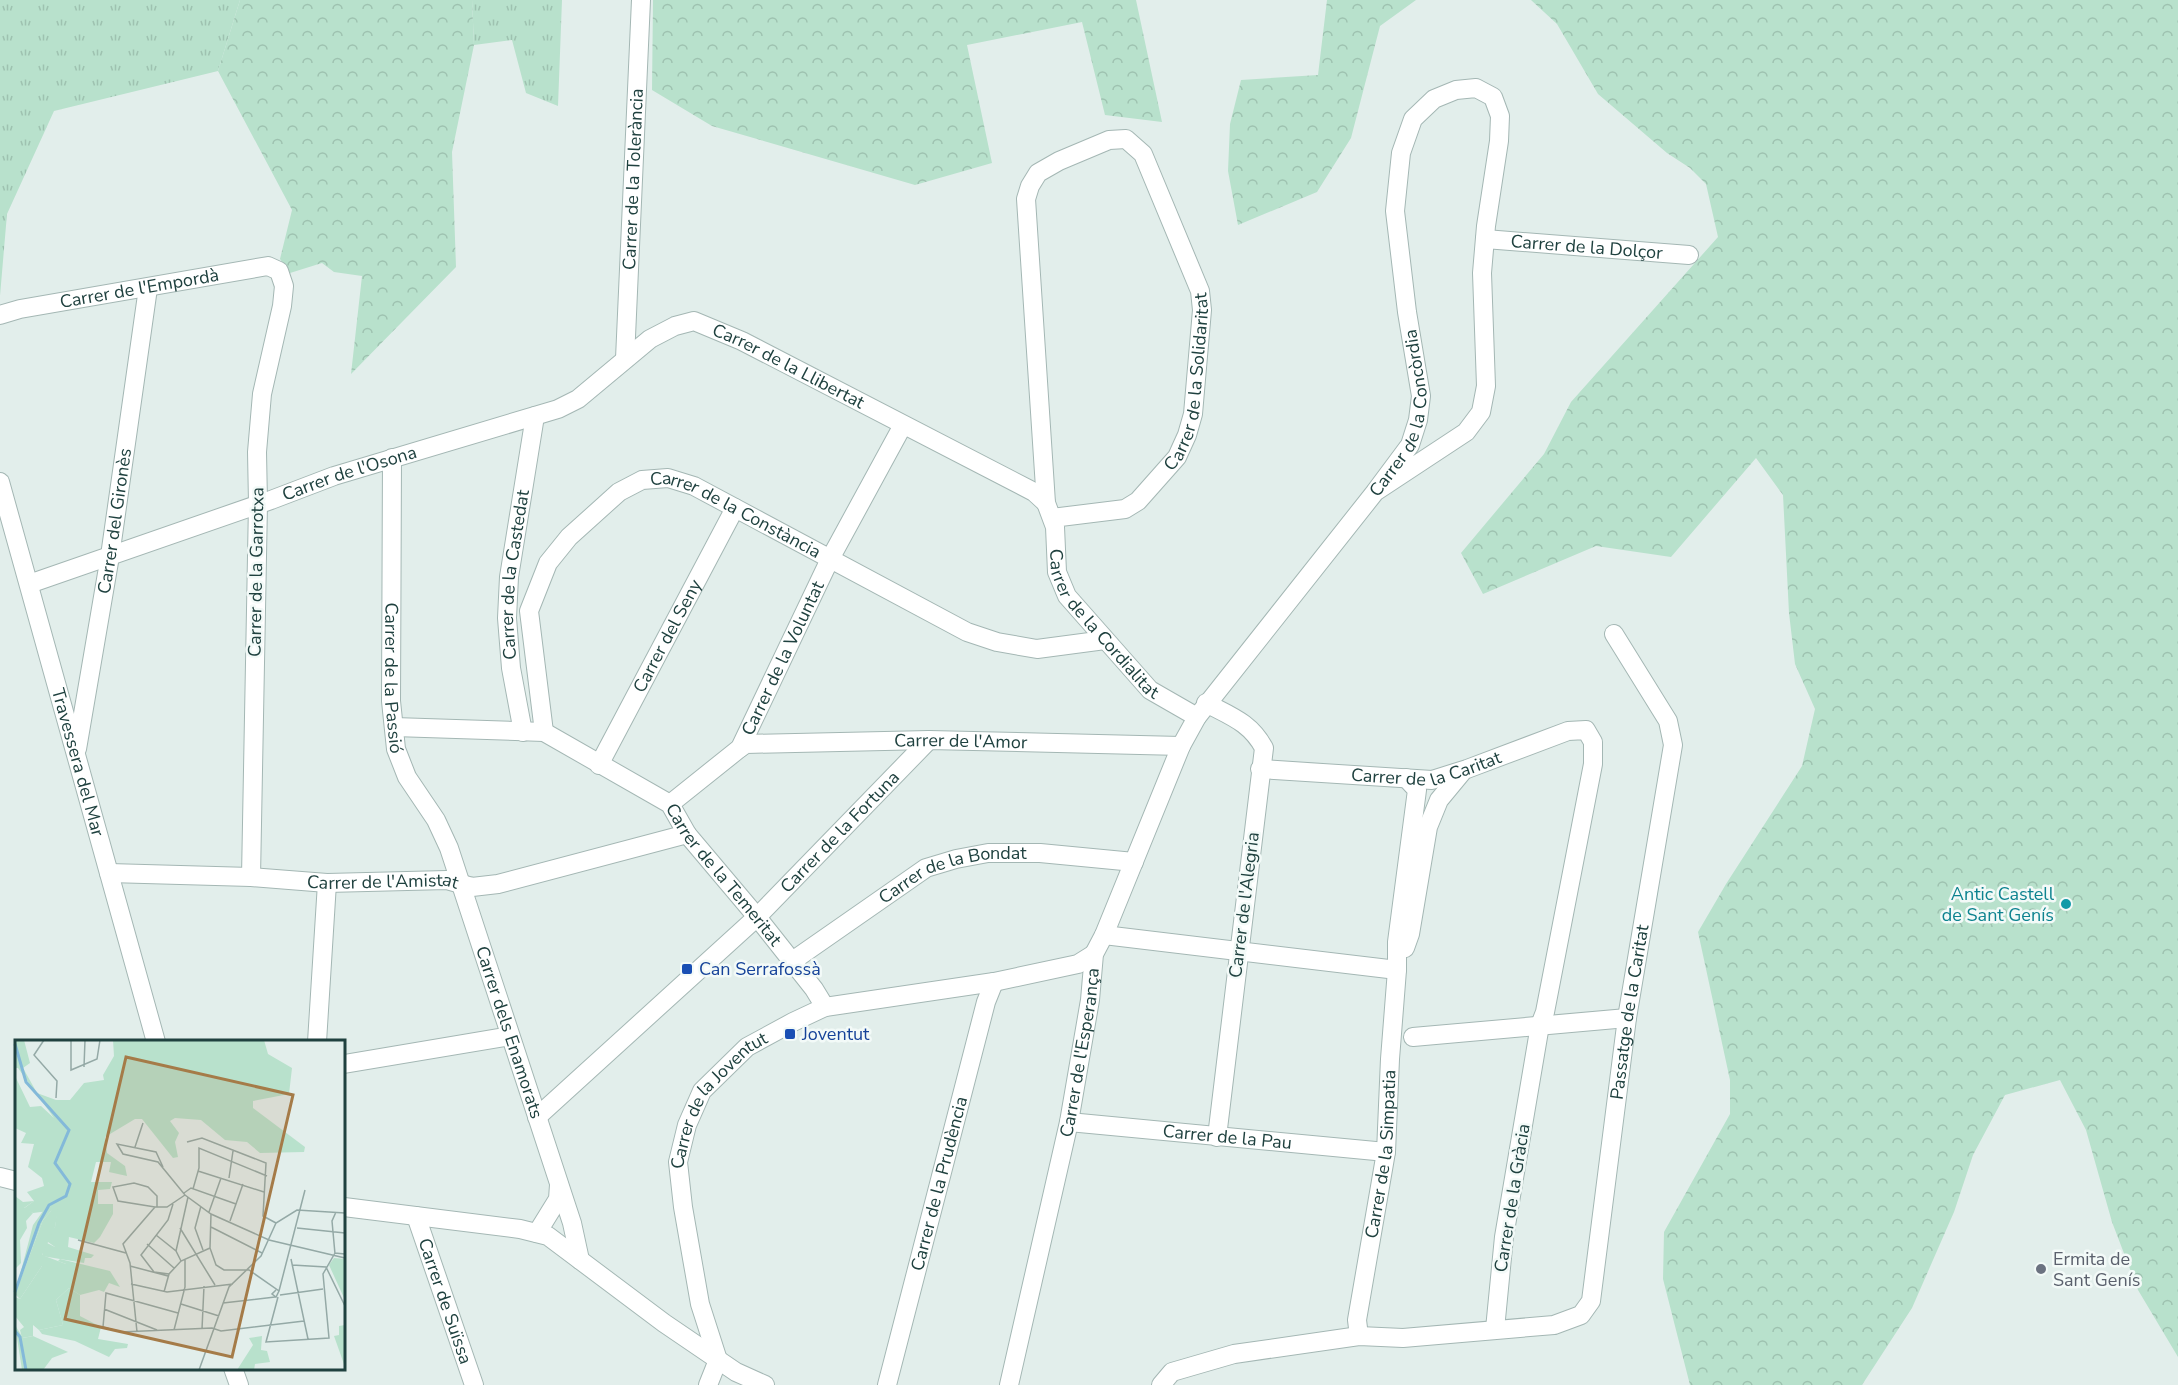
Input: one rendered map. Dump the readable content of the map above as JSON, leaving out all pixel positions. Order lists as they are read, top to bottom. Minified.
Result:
{"streets":{"street":["Carrer de la Tolerància","Carrer de la Dolçor","Carrer de l'Empordà","Carrer de la Llibertat","Carrer de la Solidaritat","Carrer de la Concòrdia","Carrer de l'Osona","Carrer de la Constància","Carrer del Gironès","Carrer de la Garrotxa","Carrer de la Castedat","Carrer de la Cordialitat","Carrer del Seny","Carrer de la Voluntat","Carrer de la Passió","Carrer de l'Amor","Travessera del Mar","Carrer de la Caritat","Carrer de la Fortuna","Carrer de la Temeritat","Carrer de la Bondat","Carrer de l'Amistat","Carrer de l'Alegria","Passatge de la Caritat","Carrer dels Enamorats","Carrer de l'Esperança","Carrer de la Joventut","Carrer de la Pau","Carrer de la Simpatia","Carrer de la Prudència","Carrer de la Gràcia","Carrer de Suïssa"]},"crossings":[["Carrer de la Tolerància","Carrer de la Llibertat"],["Carrer de la Dolçor","Carrer de la Concòrdia"],["Carrer de l'Empordà","Carrer del Gironès"],["Carrer de l'Empordà","Carrer de la Garrotxa"],["Carrer de la Llibertat","Carrer de la Solidaritat"],["Carrer de la Llibertat","Carrer de l'Osona"],["Carrer de la Llibertat","Carrer de la Castedat"],["Carrer de la Llibertat","Carrer de la Cordialitat"],["Carrer de la Llibertat","Carrer de la Voluntat"],["Carrer de la Solidaritat","Carrer de la Cordialitat"],["Carrer de la Concòrdia","Carrer de la Cordialitat"],["Carrer de la Concòrdia","Carrer de l'Alegria"],["Carrer de la Concòrdia","Carrer de l'Esperança"],["Carrer de l'Osona","Carrer del Gironès"],["Carrer de l'Osona","Carrer de la Garrotxa"],["Carrer de l'Osona","Carrer de la Castedat"],["Carrer de l'Osona","Carrer de la Passió"],["Carrer de l'Osona","Travessera del Mar"],["Carrer de la Constància","Carrer de la Cordialitat"],["Carrer de la Constància","Carrer del Seny"],["Carrer de la Constància","Carrer de la Voluntat"],["Carrer de la Constància","Carrer de la Temeritat"],["Carrer del Gironès","Travessera del Mar"],["Carrer de la Garrotxa","Carrer de l'Amistat"],["Carrer de la Cordialitat","Carrer de l'Alegria"],["Carrer de la Cordialitat","Carrer de l'Esperança"],["Carrer del Seny","Carrer de la Temeritat"],["Carrer de la Voluntat","Carrer de l'Amor"],["Carrer de la Voluntat","Carrer de la Temeritat"],["Carrer de la Passió","Carrer de l'Amistat"],["Carrer de la Passió","Carrer dels Enamorats"],["Carrer de l'Amor","Carrer de la Fortuna"],["Carrer de l'Amor","Carrer de l'Esperança"],["Travessera del Mar","Carrer de l'Amistat"],["Carrer de la Caritat","Carrer de l'Alegria"],["Carrer de la Caritat","Carrer de la Simpatia"],["Carrer de la Caritat","Carrer de la Gràcia"],["Carrer de la Fortuna","Carrer de la Temeritat"],["Carrer de la Fortuna","Carrer dels Enamorats"],["Carrer de la Temeritat","Carrer de la Bondat"],["Carrer de la Temeritat","Carrer de l'Amistat"],["Carrer de la Temeritat","Carrer de la Joventut"],["Carrer de la Bondat","Carrer de l'Esperança"],["Carrer de l'Amistat","Carrer dels Enamorats"],["Carrer de l'Alegria","Carrer de l'Esperança"],["Carrer de l'Alegria","Carrer de la Pau"],["Passatge de la Caritat","Carrer de la Gràcia"],["Carrer de l'Esperança","Carrer de la Joventut"],["Carrer de l'Esperança","Carrer de la Pau"],["Carrer de la Joventut","Carrer de la Prudència"],["Carrer de la Pau","Carrer de la Simpatia"]],"places":{"other":["Antic Castell de Sant Genís","Ermita de Sant Genís"],"transit":["Can Serrafossà","Joventut"]}}
